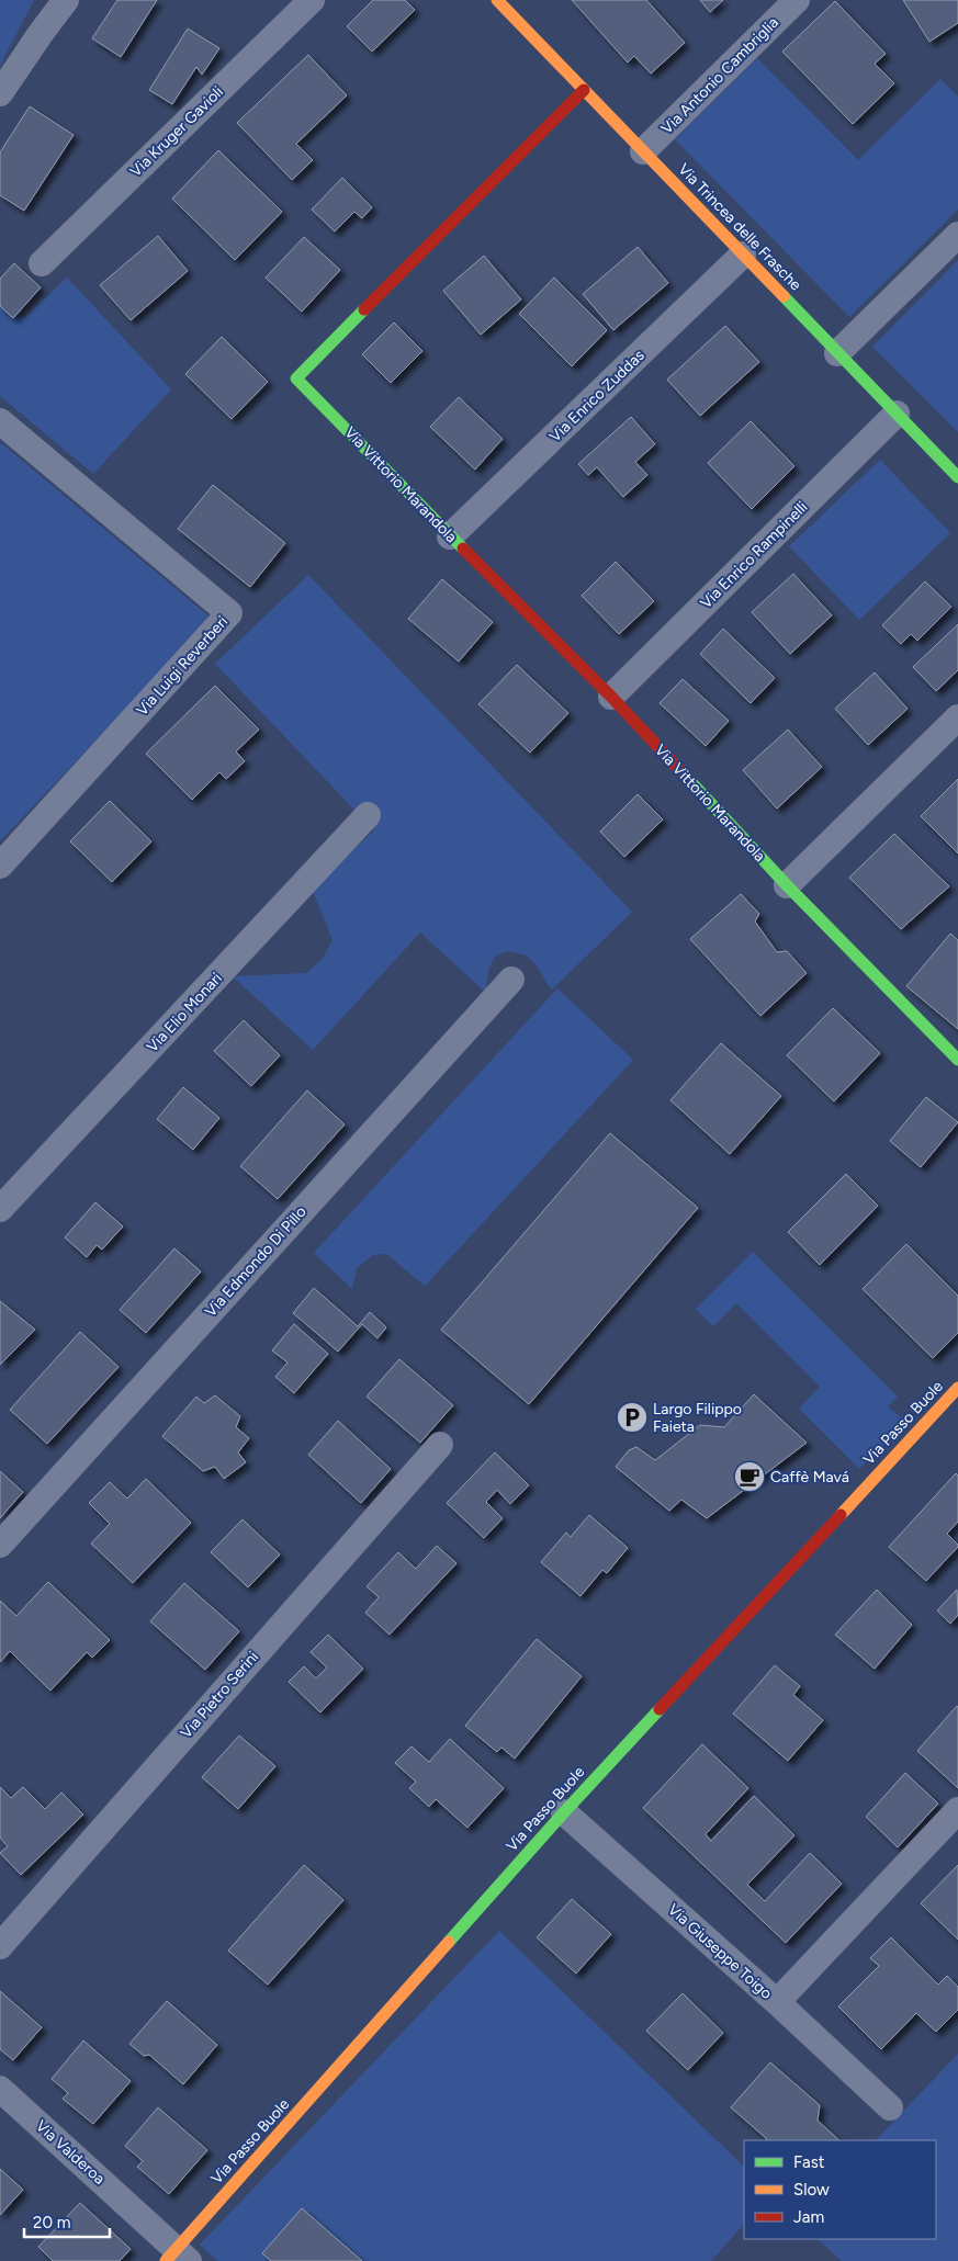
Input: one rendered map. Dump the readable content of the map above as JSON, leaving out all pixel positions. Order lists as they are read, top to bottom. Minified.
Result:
{"streets":{"street":["Via Antonio Cambriglia","Via Kruger Gavioli","Via Trincea delle Frasche","Via Enrico Zuddas","Via Vittorio Marandola","Via Enrico Rampinelli","Via Luigi Reverberi","Via Elio Monari","Via Edmondo Di Pillo","Via Passo Buole","Via Pietro Serini","Via Giuseppe Toigo","Via Valderoa"]},"crossings":[["Via Antonio Cambriglia","Via Trincea delle Frasche"],["Via Trincea delle Frasche","Via Enrico Zuddas"],["Via Trincea delle Frasche","Via Vittorio Marandola"],["Via Trincea delle Frasche","Via Enrico Rampinelli"],["Via Enrico Zuddas","Via Vittorio Marandola"],["Via Vittorio Marandola","Via Enrico Rampinelli"],["Via Passo Buole","Via Giuseppe Toigo"],["Via Passo Buole","Via Valderoa"]],"places":{"parking":["Largo Filippo Faieta"],"cafe":["Caffè Mavá"]},"legend":["Fast","Slow","Jam"],"scale_bar":"20 m"}
